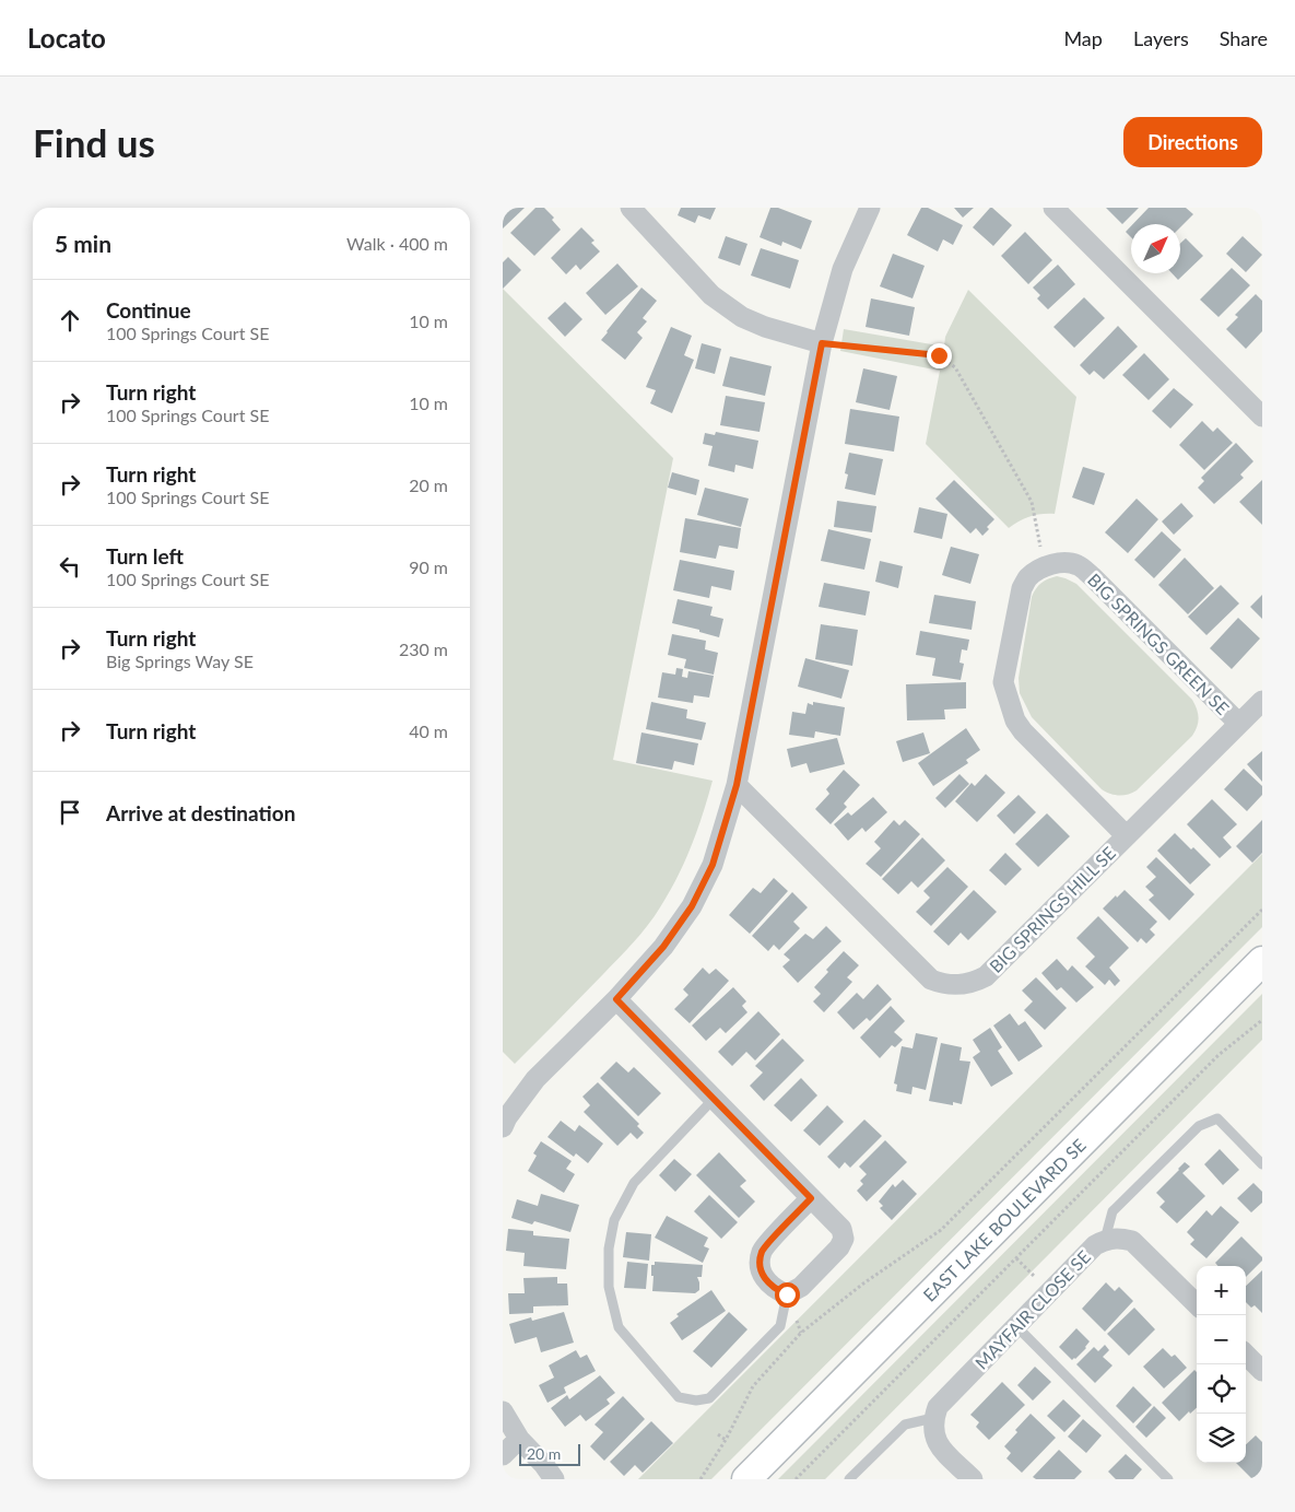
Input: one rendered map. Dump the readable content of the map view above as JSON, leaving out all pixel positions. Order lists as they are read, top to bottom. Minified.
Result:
{"streets":{"main road":["EAST LAKE BOULEVARD SE"],"street":["BIG SPRINGS GREEN SE","BIG SPRINGS HILL SE","MAYFAIR CLOSE SE"]},"crossings":[["BIG SPRINGS GREEN SE","BIG SPRINGS HILL SE"]],"scale_bar":"20 m","north":"top right","page":{"header":"Locato","nav":["Map","Layers","Share"],"buttons":"Directions","title":"Find us","heading":["5 min","Walk · 400 m"],"list":[["Continue","100 Springs Court SE","10 m"],["Turn right","100 Springs Court SE","10 m"],["Turn right","100 Springs Court SE","20 m"],["Turn left","100 Springs Court SE","90 m"],["Turn right","Big Springs Way SE","230 m"],["Turn right","40 m"],"Arrive at destination"],"map_buttons":["+","−"],"scale":"20 m"}}
